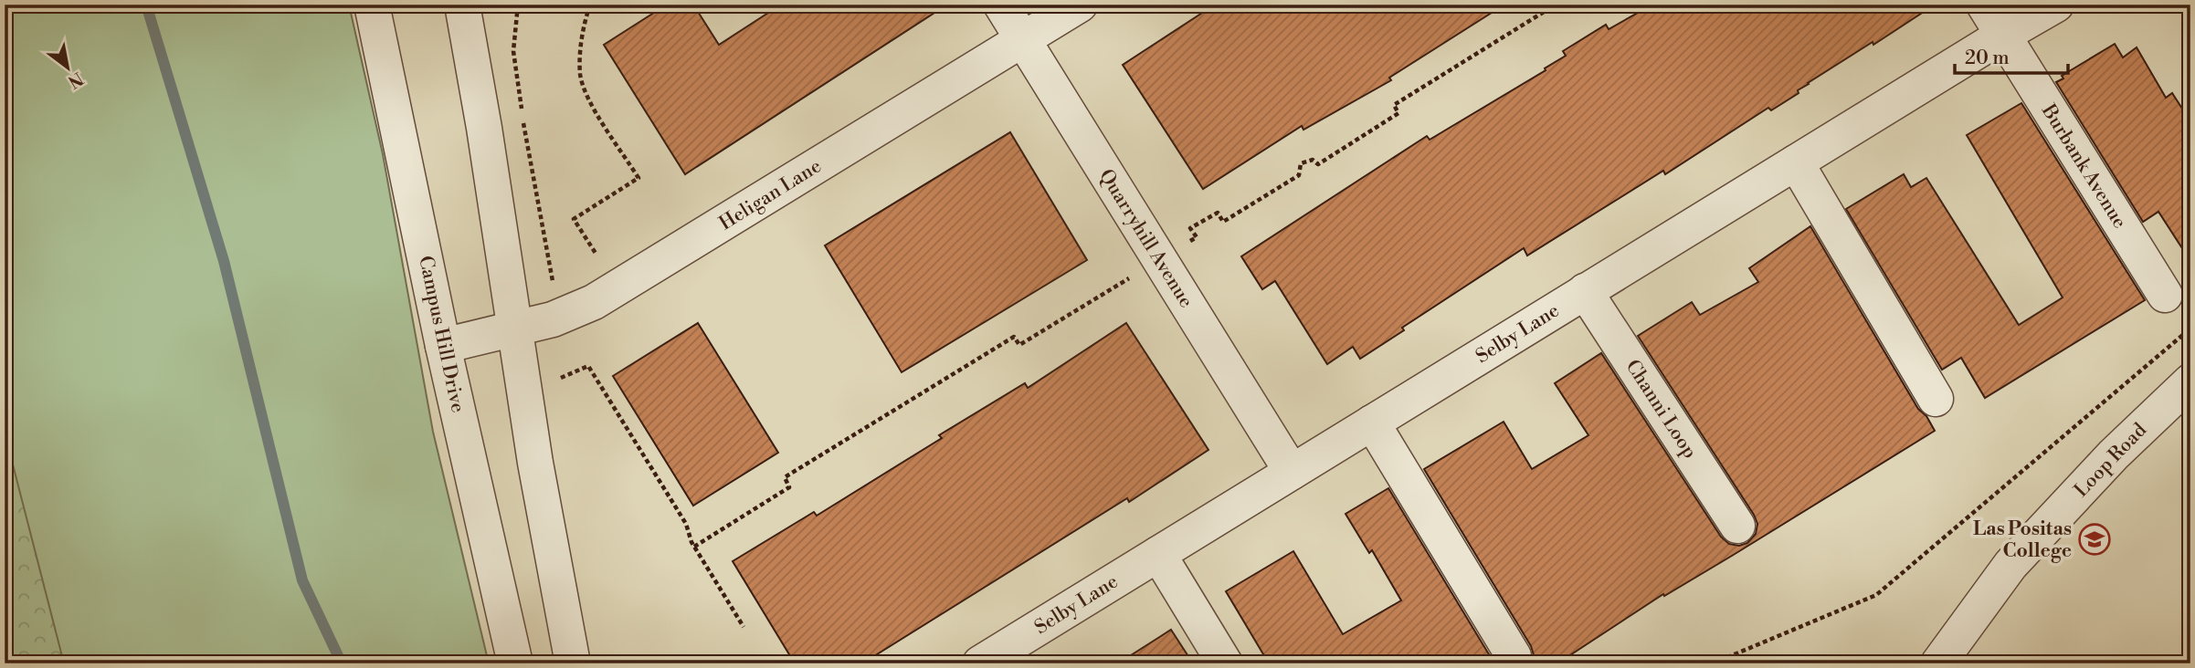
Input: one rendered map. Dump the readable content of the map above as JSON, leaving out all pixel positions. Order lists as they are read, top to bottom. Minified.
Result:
{"streets":{"street":["Burbank Avenue","Heligan Lane","Quarryhill Avenue","Selby Lane","Campus Hill Drive","Channi Loop","Loop Road"]},"crossings":[["Burbank Avenue","Selby Lane"],["Heligan Lane","Quarryhill Avenue"],["Heligan Lane","Campus Hill Drive"],["Quarryhill Avenue","Selby Lane"],["Selby Lane","Channi Loop"]],"places":{"school or university":["Las Positas College"]},"scale_bar":"20 m","north":"bottom right"}
